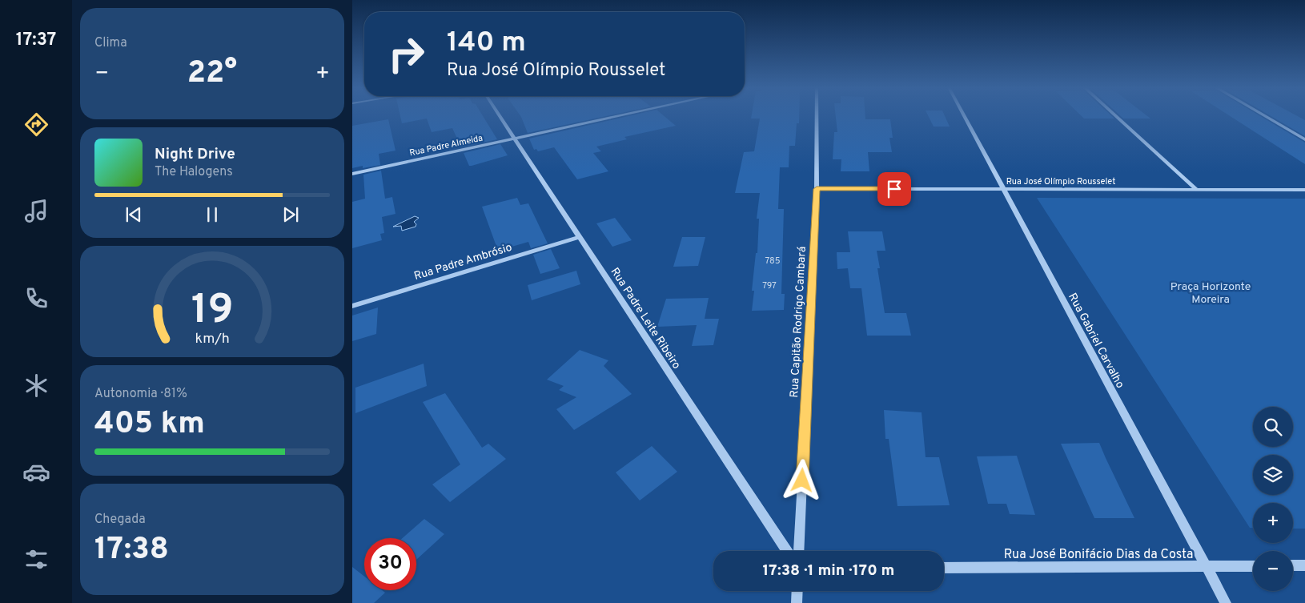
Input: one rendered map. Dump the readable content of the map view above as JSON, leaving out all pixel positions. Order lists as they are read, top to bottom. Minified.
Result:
{"streets":{"street":["Rua Padre Almeida","Rua José Olímpio Rousselet","Rua Padre Ambrósio","Rua Padre Leite Ribeiro","Rua Capitão Rodrigo Cambará","Rua Gabriel Carvalho","Rua José Bonifácio Dias da Costa"]},"crossings":[["Rua Padre Almeida","Rua Padre Leite Ribeiro"],["Rua José Olímpio Rousselet","Rua Capitão Rodrigo Cambará"],["Rua José Olímpio Rousselet","Rua Gabriel Carvalho"],["Rua Padre Ambrósio","Rua Padre Leite Ribeiro"],["Rua Gabriel Carvalho","Rua José Bonifácio Dias da Costa"]],"parks":["Praça Horizonte Moreira"],"house_numbers":["785","797"],"page":{"tabs":"17:37","tile":["Clima",["Autonomia · 81%","405 km"],["Chegada","17:38"]],"turn":["140 m","Rua José Olímpio Rousselet"],"heat":["−","22°","+"],"song":["Night Drive","The Halogens"],"map_buttons":["+","−"],"limit":"30","trip":"17:38 · 1 min · 170 m","gauge":["19","km/h"]}}
